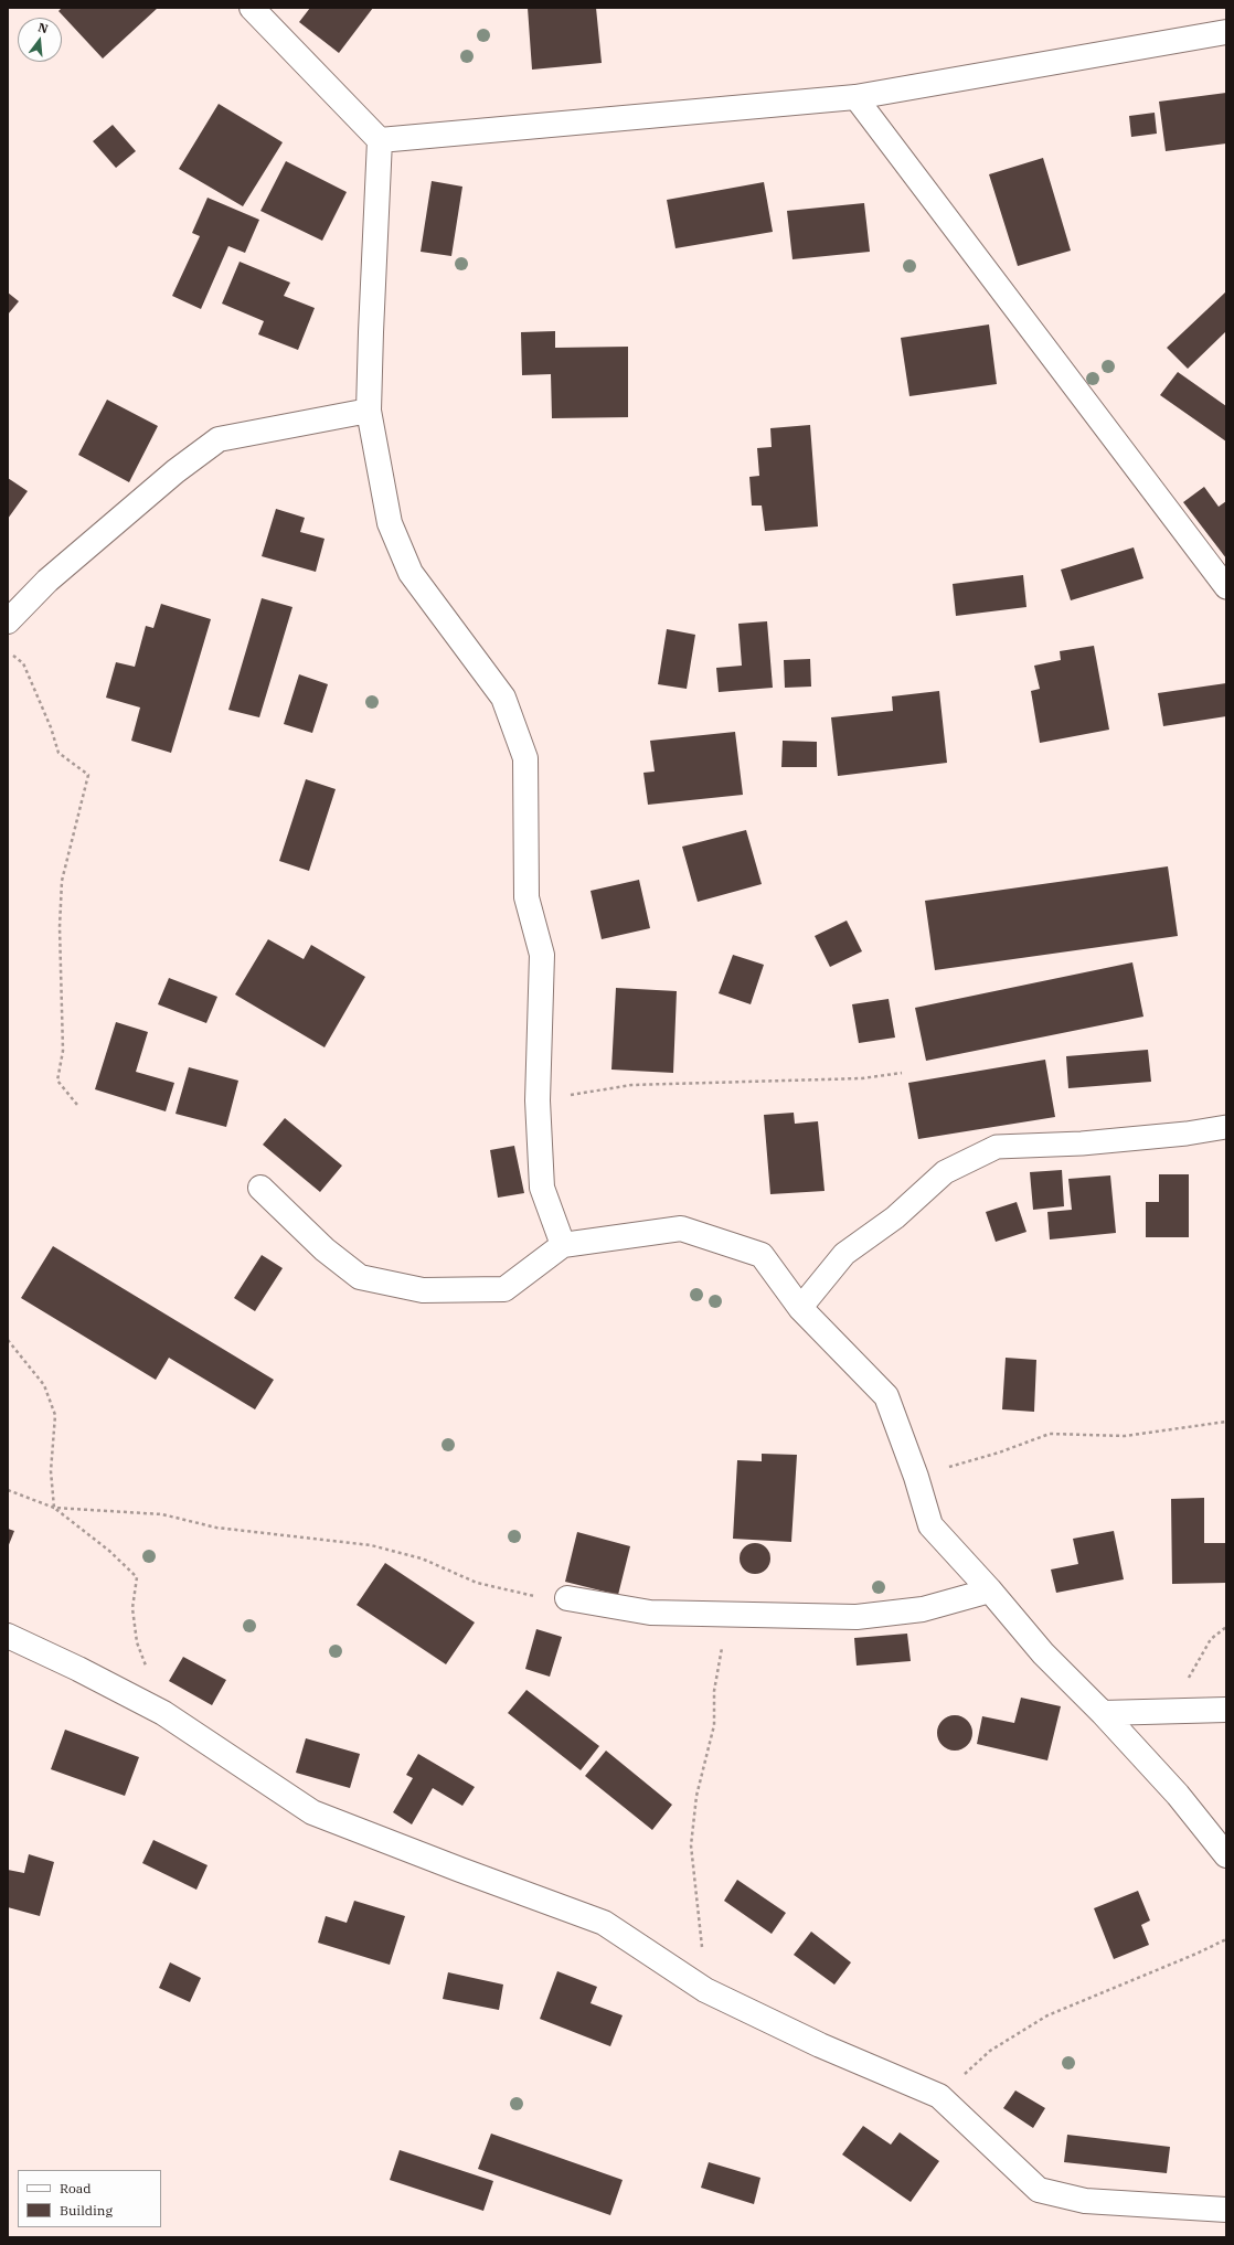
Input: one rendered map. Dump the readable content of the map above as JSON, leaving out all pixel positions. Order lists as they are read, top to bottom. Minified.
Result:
{"legend":["Road","Building"],"north":"top"}
